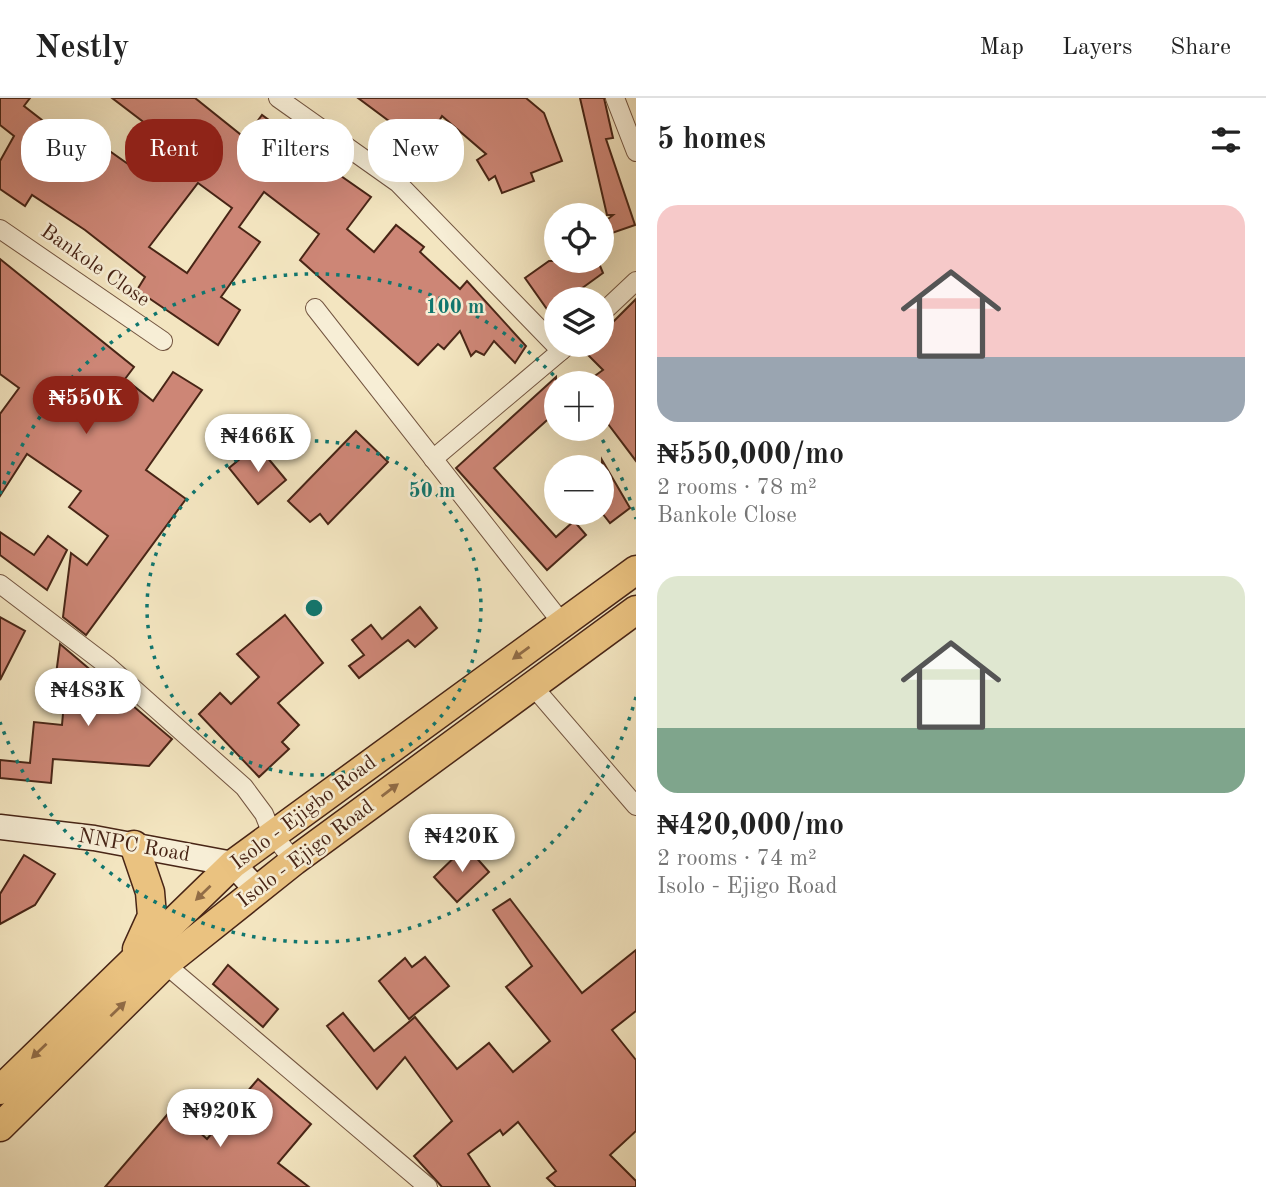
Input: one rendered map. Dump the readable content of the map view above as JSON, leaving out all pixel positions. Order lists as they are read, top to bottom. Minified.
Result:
{"streets":{"main road":["Isolo - Ejigbo Road","Isolo - Ejigo Road"],"street":["Bankole Close","NNPC Road"]},"crossings":[["Isolo - Ejigbo Road","NNPC Road"]],"one_way":["Isolo - Ejigbo Road","Isolo - Ejigo Road"],"page":{"header":"Nestly","nav":["Map","Layers","Share"],"heading":"5 homes","chip":["Buy","Rent","Filters","New"],"list":[{"name":"₦550,000/mo","note":"2 rooms · 78 m² · Bankole Close"},{"name":"₦420,000/mo","note":"2 rooms · 74 m² · Isolo - Ejigo Road"}],"map_buttons":["+","−"],"price":["₦550K","₦466K","₦483K","₦420K","₦920K"]},"rings":["100 m","50 m"]}
